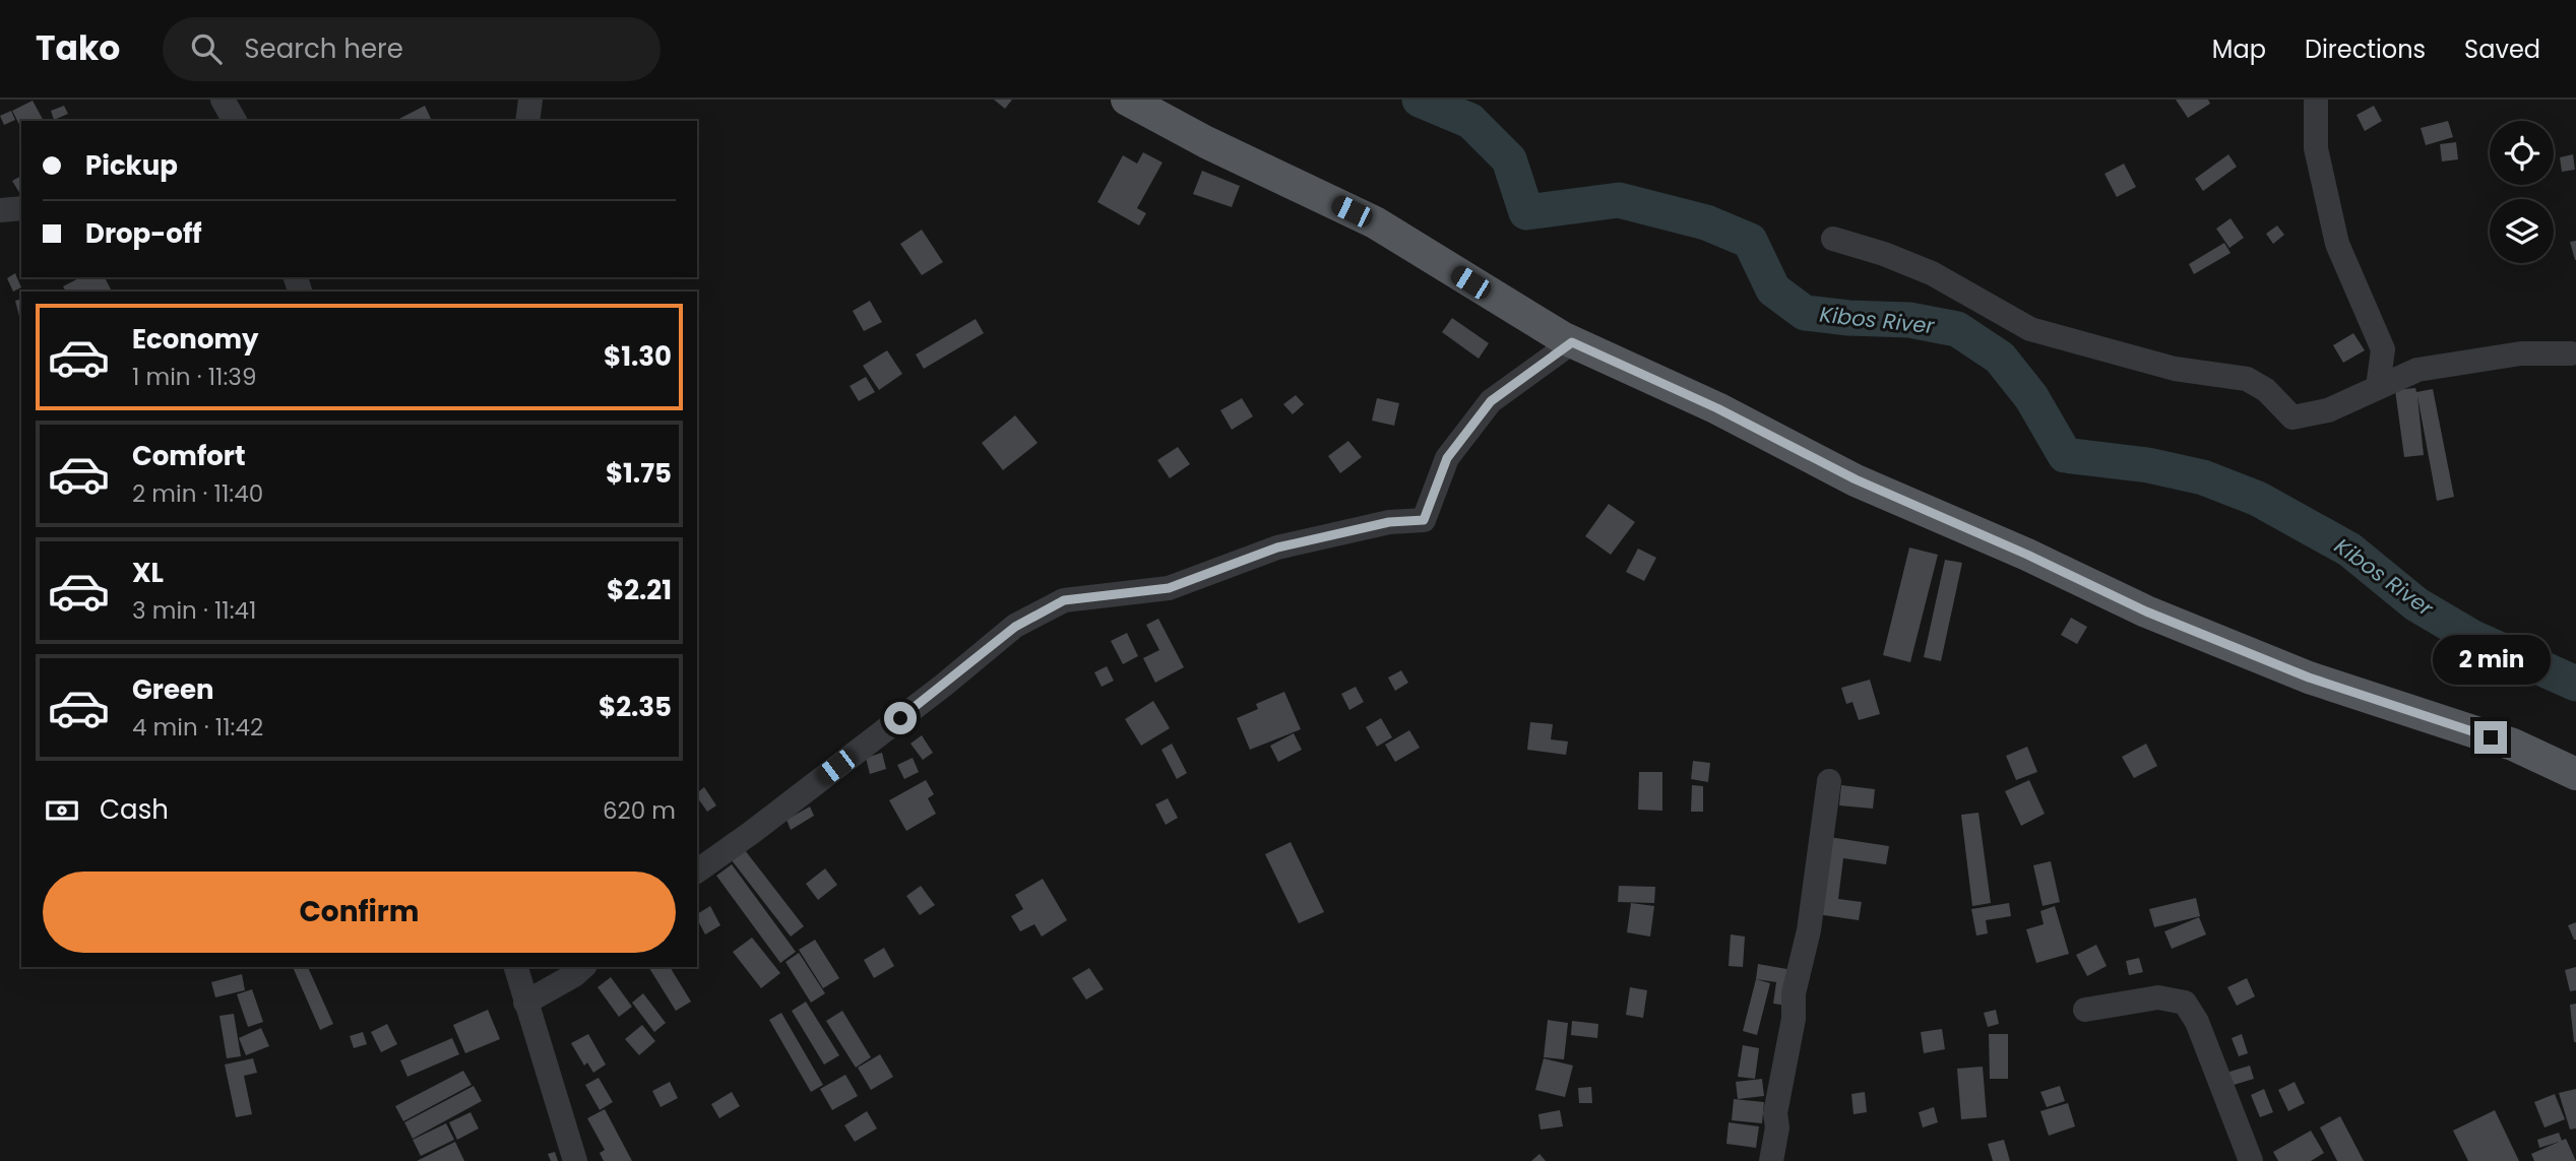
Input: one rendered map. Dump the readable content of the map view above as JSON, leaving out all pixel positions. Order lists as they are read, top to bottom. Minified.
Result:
{"water":["Kibos River"],"page":{"header":"Tako","search":"Search here","nav":["Map","Directions","Saved"],"banner":["Pickup","Drop-off"],"list":[{"name":"Economy","note":"1 min · 11:39","value":"$1.30"},{"name":"Comfort","note":"2 min · 11:40","value":"$1.75"},{"name":"XL","note":"3 min · 11:41","value":"$2.21"},{"name":"Green","note":"4 min · 11:42","value":"$2.35"}],"bubble":"2 min","pay":["Cash","620 m"],"buttons":"Confirm"}}
